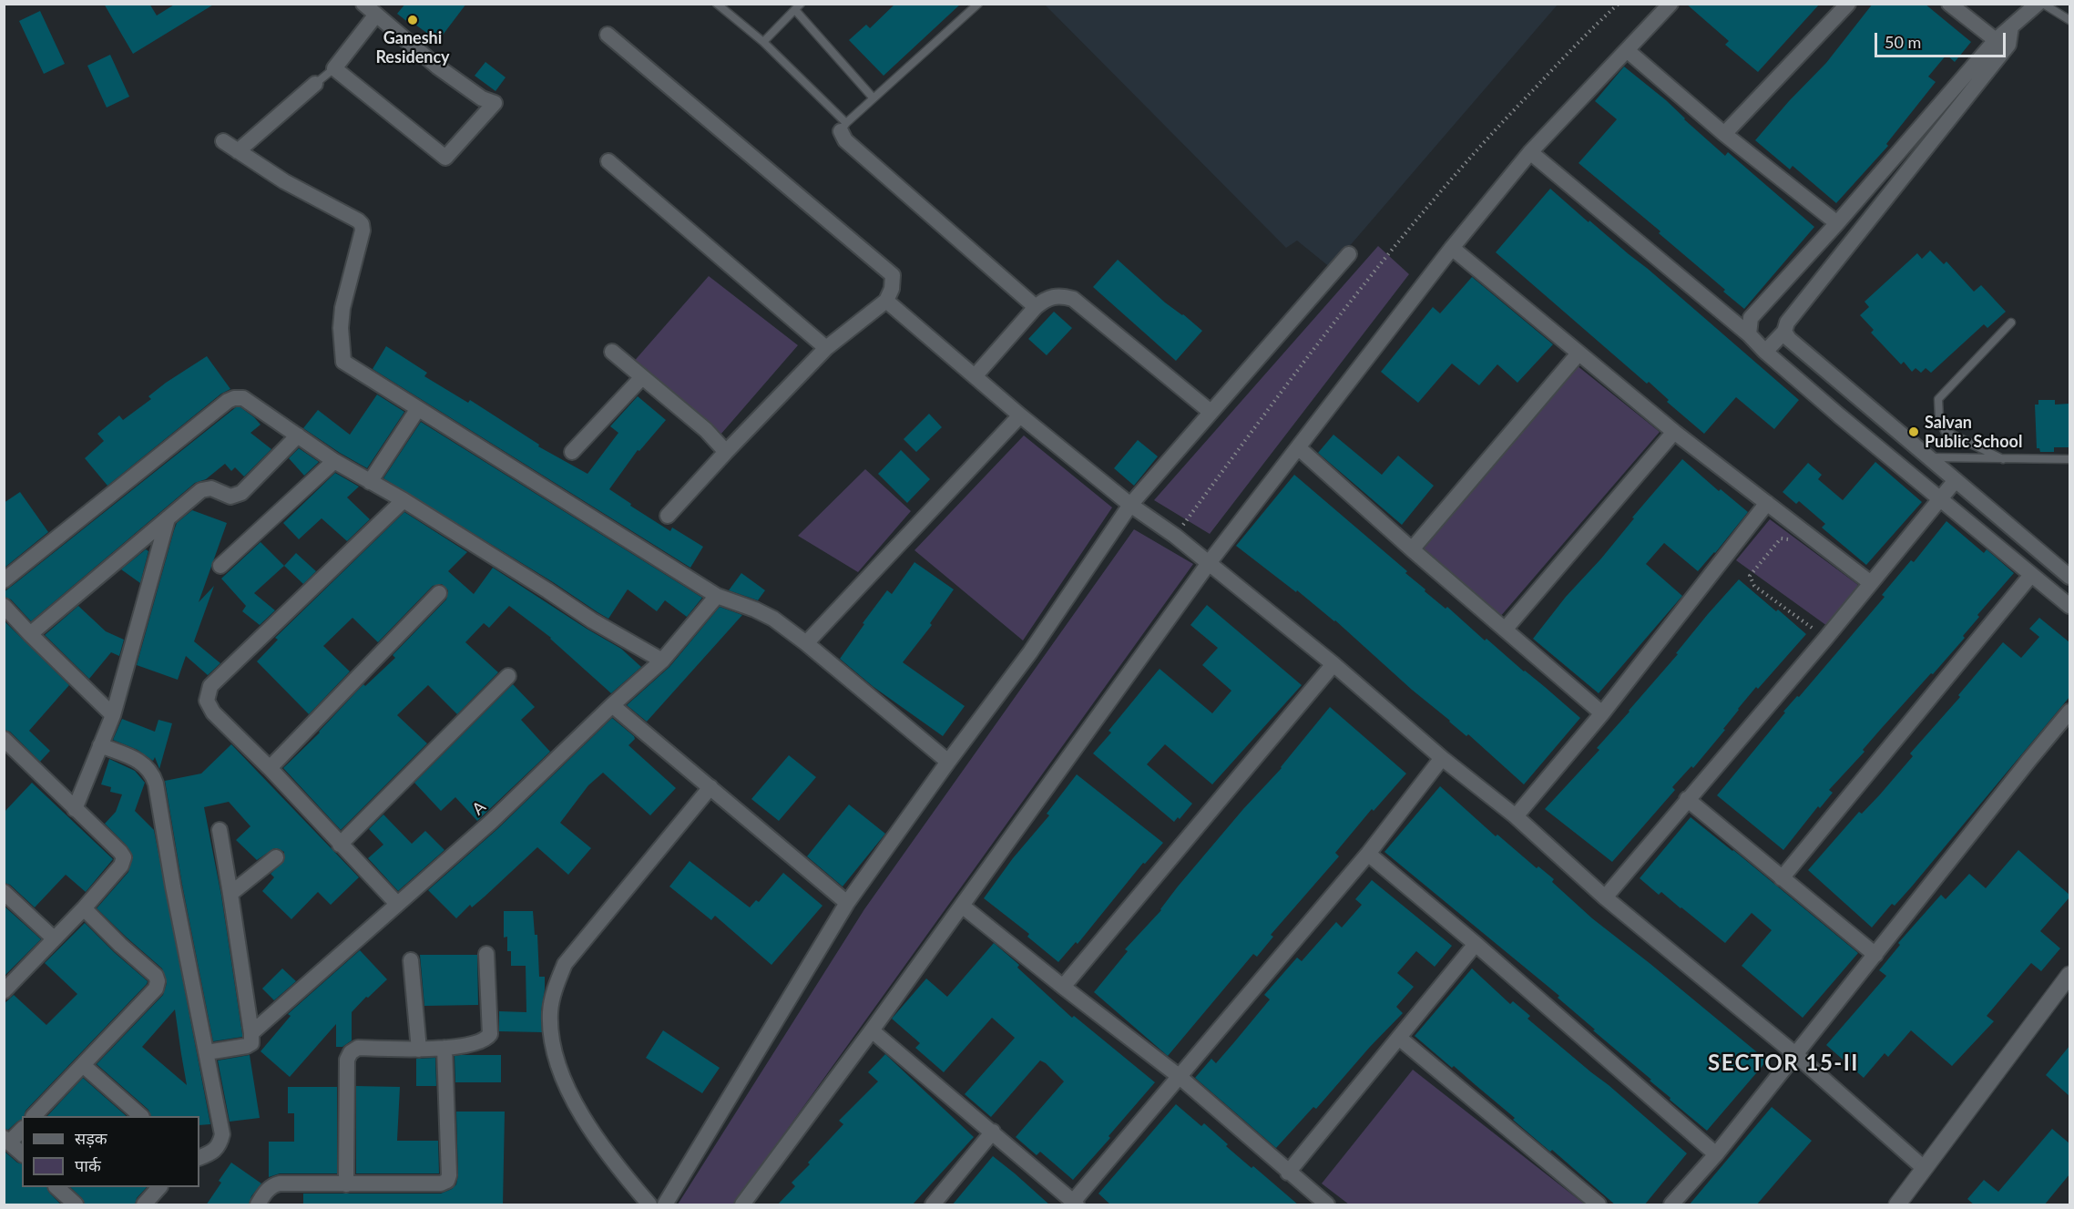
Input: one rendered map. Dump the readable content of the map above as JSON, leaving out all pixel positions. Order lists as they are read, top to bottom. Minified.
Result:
{"streets":{"street":["A"]},"districts":["SECTOR 15-II"],"places":["Ganeshi Residency","Salvan Public School"],"legend":["सड़क","पार्क"],"scale_bar":"50 m"}
